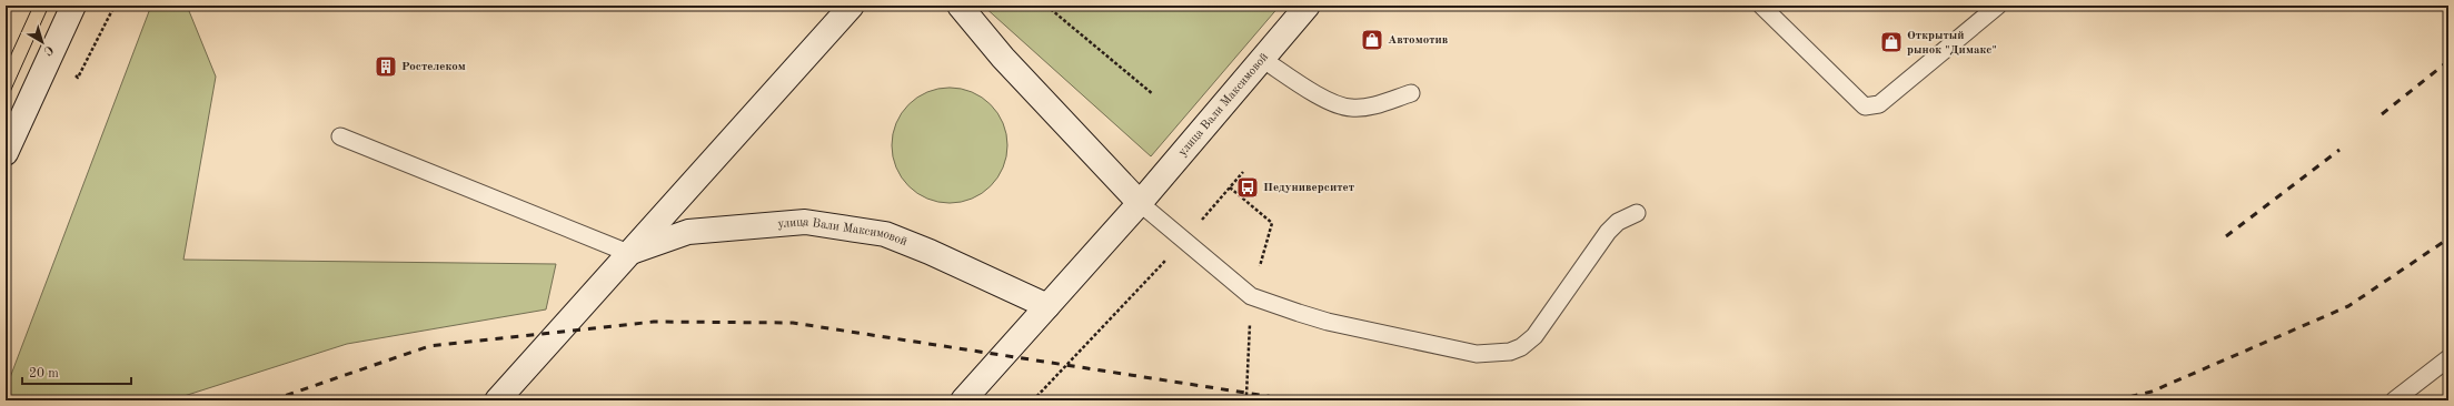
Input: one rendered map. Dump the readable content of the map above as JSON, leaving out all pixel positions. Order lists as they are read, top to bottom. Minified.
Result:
{"streets":{"main road":["улица Вали Максимовой"]},"places":{"shop":["Автомотив","Открытый рынок \"Димакс\""],"building":["Ростелеком"],"bus stop":["Педуниверситет"]},"scale_bar":"20 m","north":"bottom right"}
